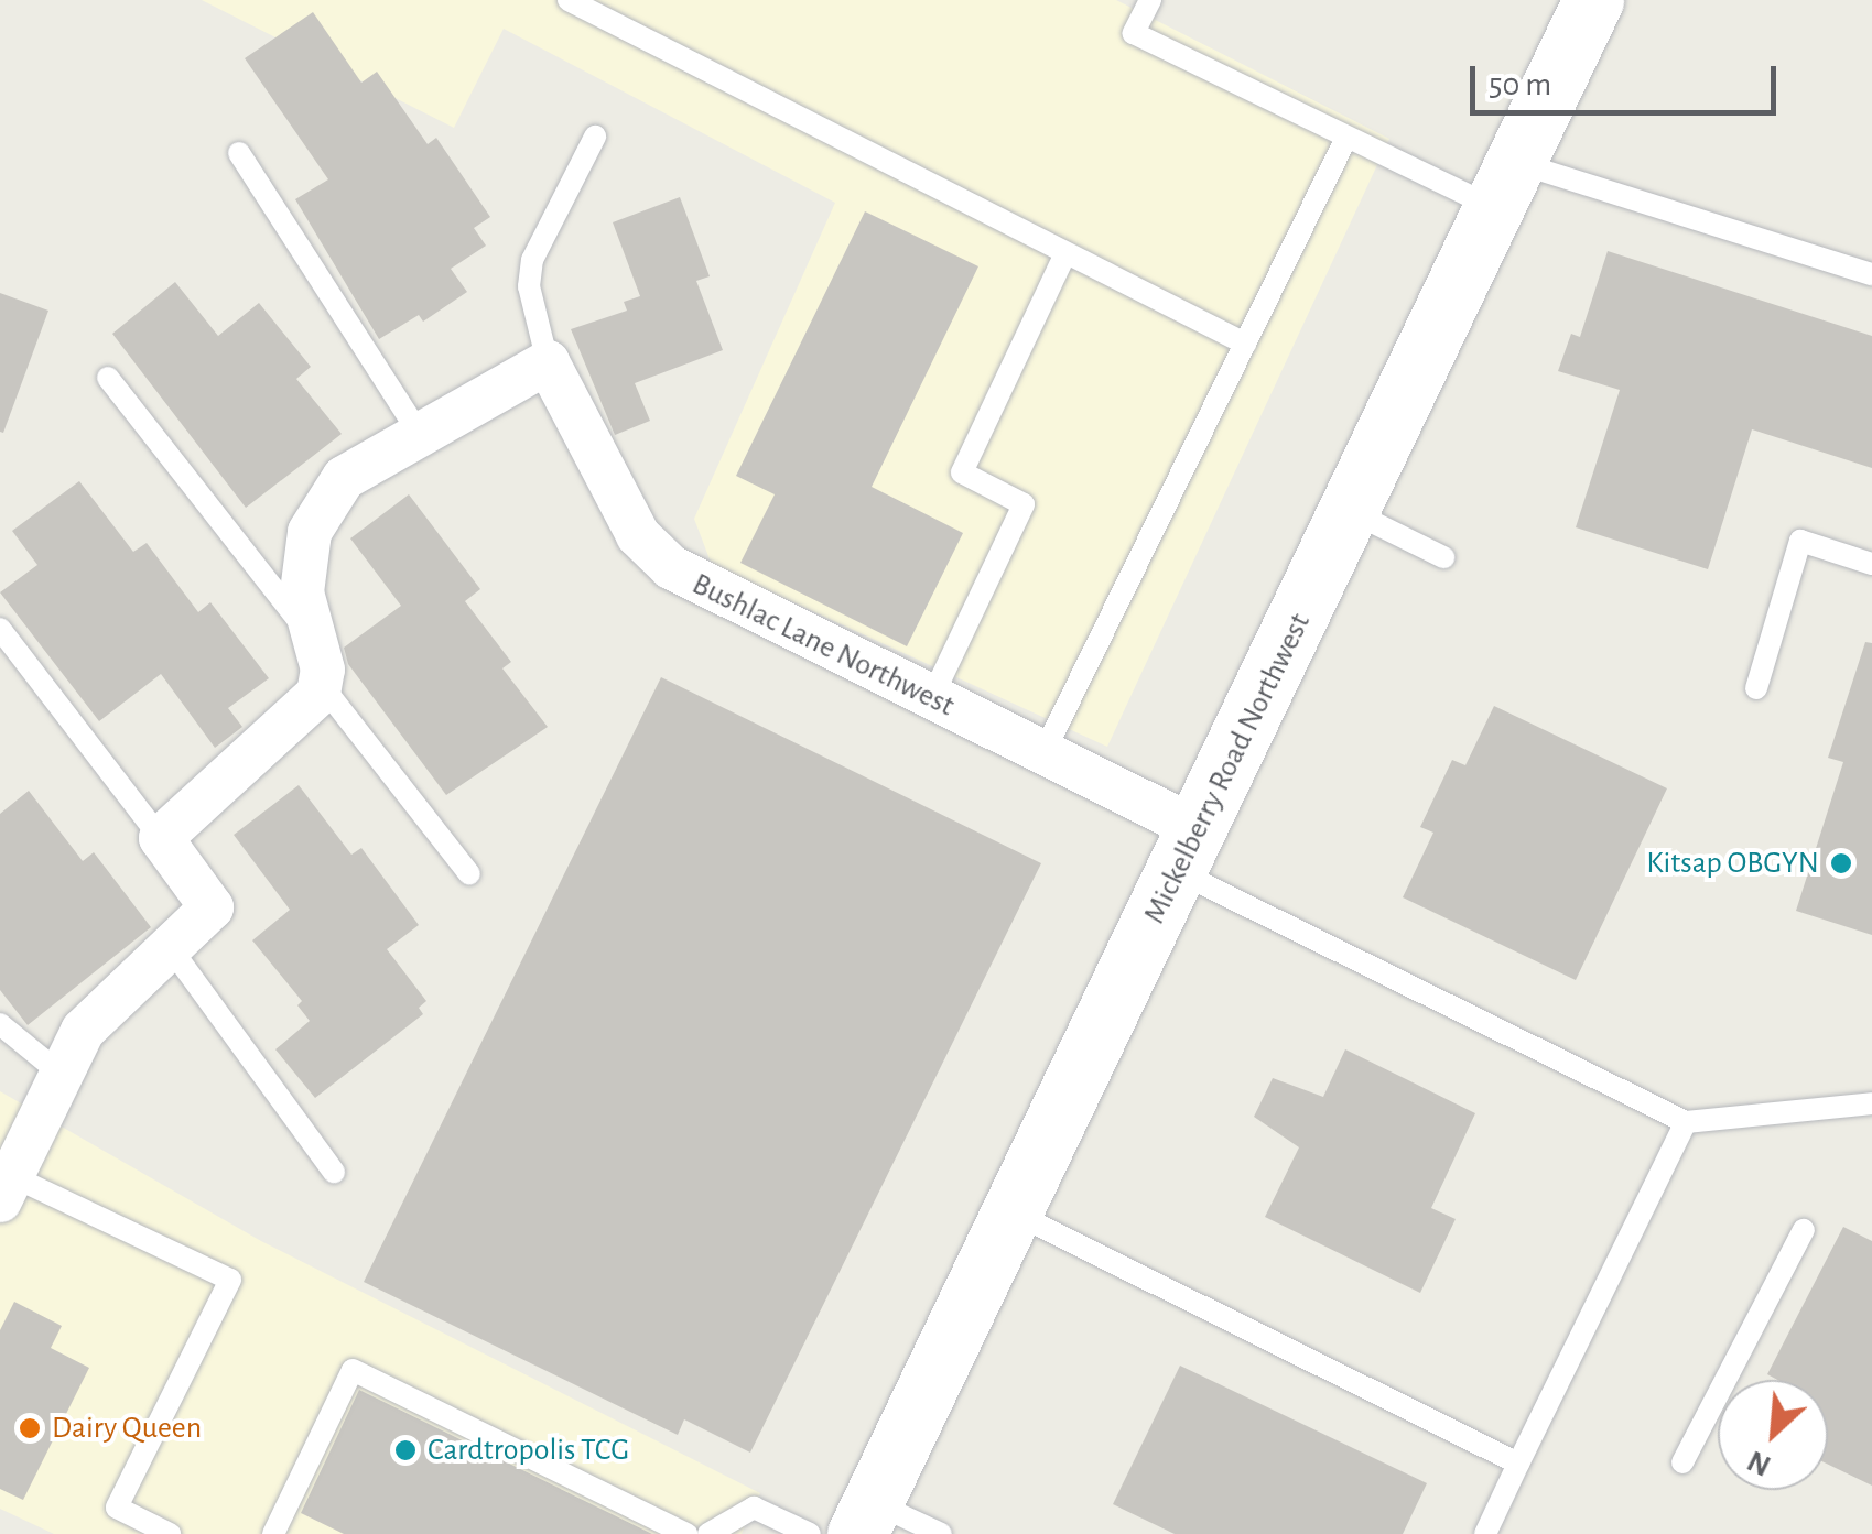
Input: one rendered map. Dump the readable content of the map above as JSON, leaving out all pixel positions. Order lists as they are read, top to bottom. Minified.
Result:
{"streets":{"street":["Bushlac Lane Northwest","Mickelberry Road Northwest"]},"crossings":[["Bushlac Lane Northwest","Mickelberry Road Northwest"]],"places":["Kitsap OBGYN","Dairy Queen","Cardtropolis TCG"],"scale_bar":"50 m","north":"bottom left"}
